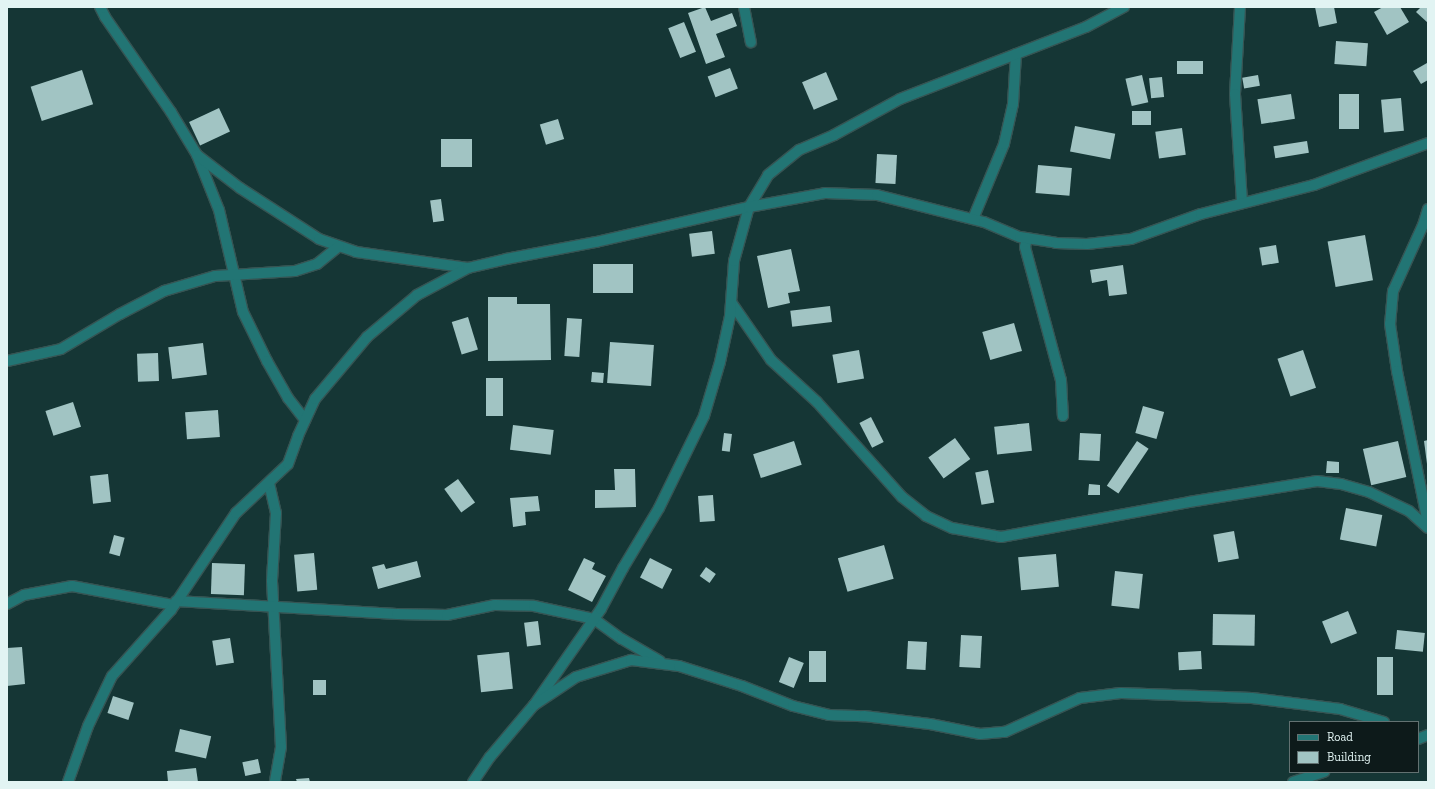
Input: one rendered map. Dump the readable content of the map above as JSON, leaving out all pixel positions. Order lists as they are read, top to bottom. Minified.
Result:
{"legend":["Road","Building"]}
